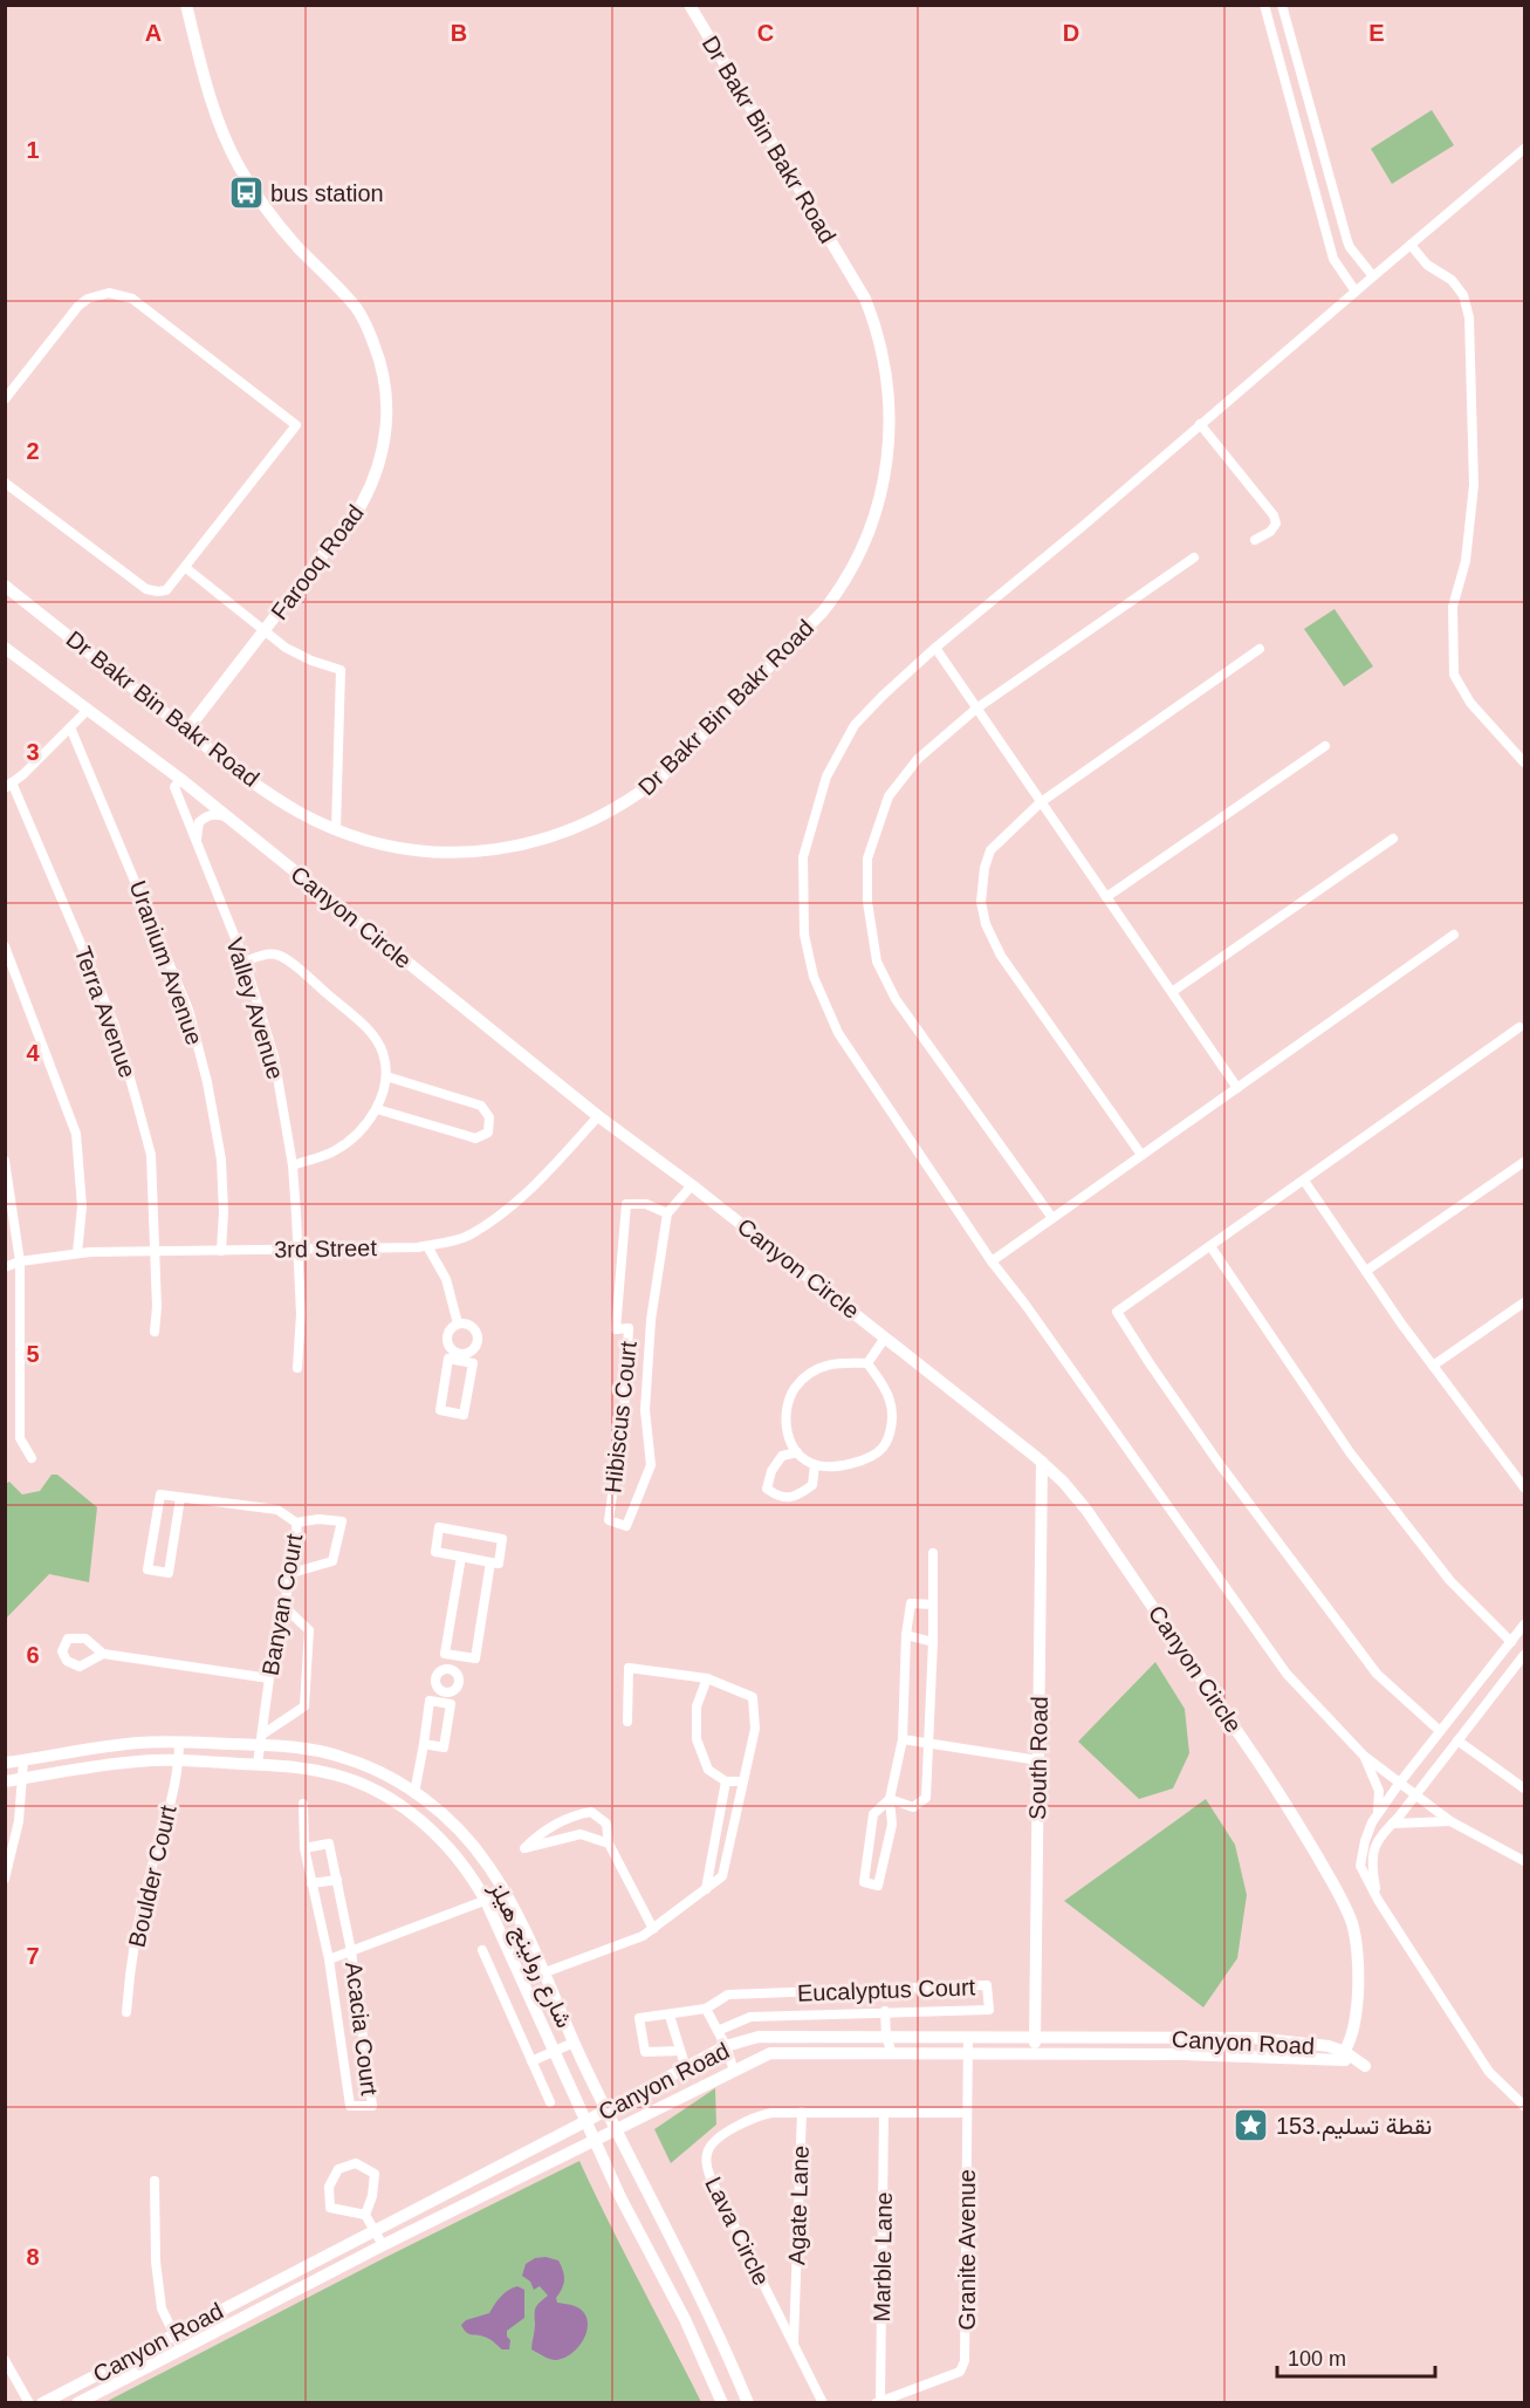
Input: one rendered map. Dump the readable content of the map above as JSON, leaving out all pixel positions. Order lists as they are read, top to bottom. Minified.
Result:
{"streets":{"main road":["Dr Bakr Bin Bakr Road","Farooq Road","Canyon Circle","South Road","شارع رولينج هيلز","Canyon Road"],"street":["Uranium Avenue","Valley Avenue","Terra Avenue","3rd Street","Hibiscus Court","Banyan Court","Boulder Court","Eucalyptus Court","Acacia Court","Agate Lane","Lava Circle","Granite Avenue","Marble Lane"]},"crossings":[["Dr Bakr Bin Bakr Road","Farooq Road"],["Canyon Circle","Valley Avenue"],["Canyon Circle","3rd Street"],["Canyon Circle","South Road"],["Canyon Circle","Canyon Road"],["Uranium Avenue","3rd Street"],["Valley Avenue","3rd Street"],["Terra Avenue","3rd Street"],["Banyan Court","شارع رولينج هيلز"],["South Road","Canyon Road"],["Boulder Court","شارع رولينج هيلز"],["شارع رولينج هيلز","Acacia Court"],["شارع رولينج هيلز","Canyon Road"],["Eucalyptus Court","Canyon Road"],["Canyon Road","Granite Avenue"],["Agate Lane","Lava Circle"],["Lava Circle","Granite Avenue"],["Lava Circle","Marble Lane"],["Granite Avenue","Marble Lane"]],"places":{"bus stop":["bus station"],"place":["نقطة تسليم.153"]},"scale_bar":"100 m","grid":{"columns":["A","B","C","D","E"],"rows":["1","2","3","4","5","6","7","8"]}}
